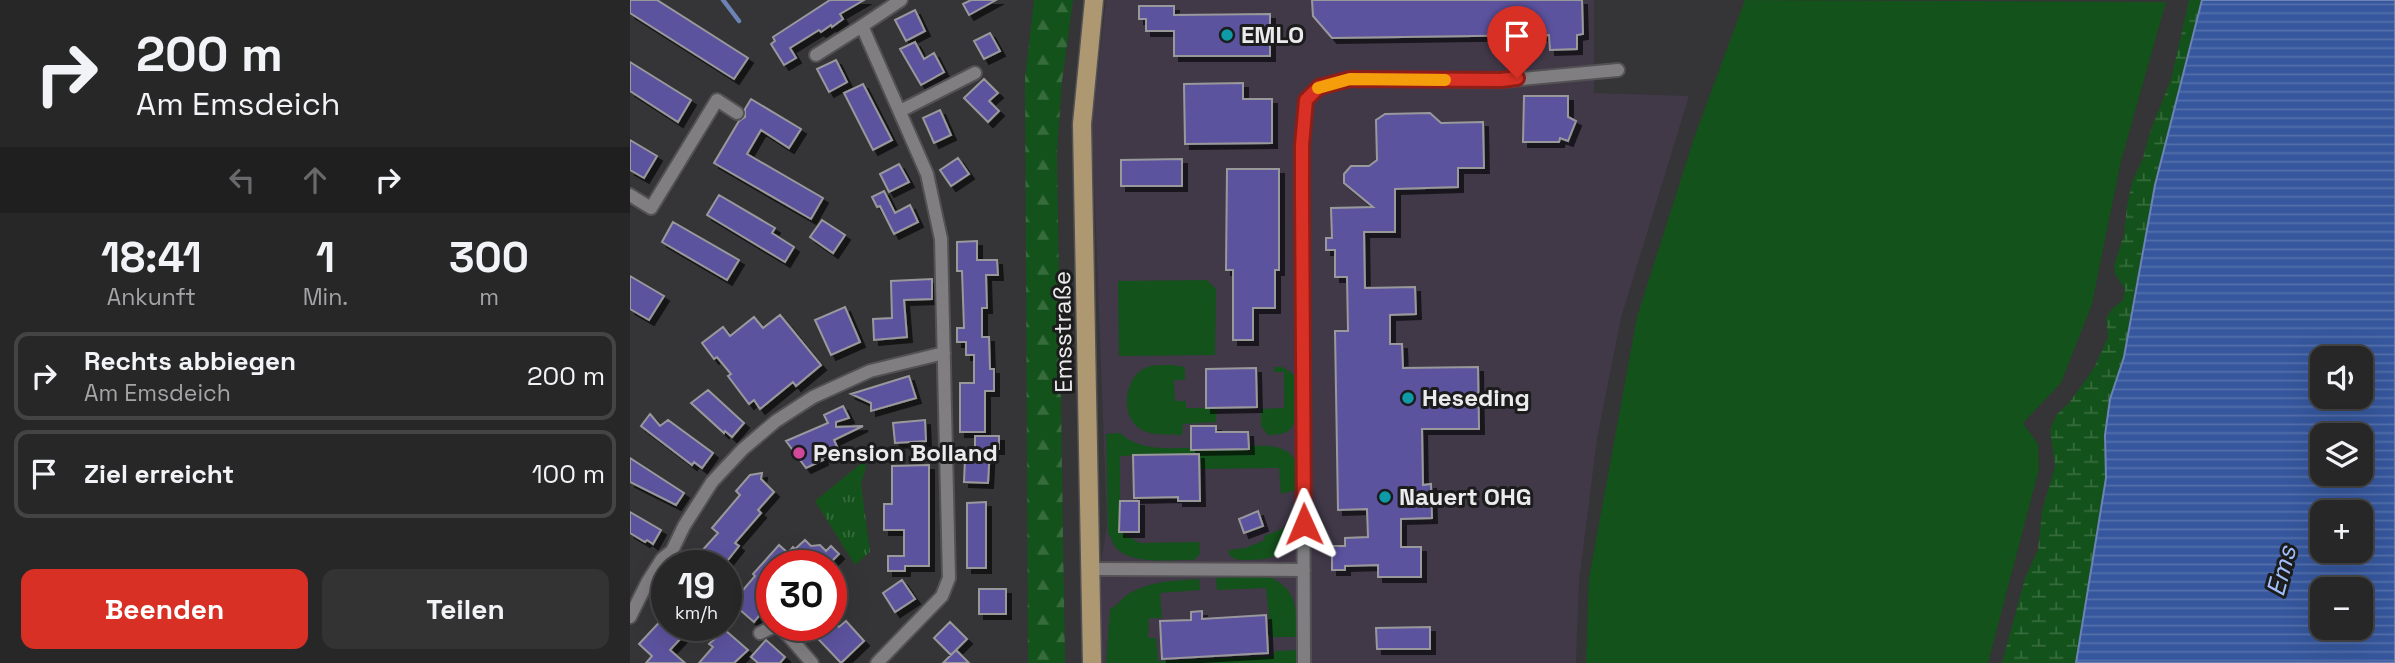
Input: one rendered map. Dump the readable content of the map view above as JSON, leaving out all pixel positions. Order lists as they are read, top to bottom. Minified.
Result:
{"streets":{"main road":["Emsstraße"]},"water":["Ems"],"places":["EMLO","Heseding","Pension Bolland","Nauert OHG"],"page":{"turn":["200 m","Am Emsdeich"],"eta":["18:41","Ankunft","1","Min.","300","m"],"list":[{"name":"Rechts abbiegen","note":"Am Emsdeich","value":"200 m"},{"name":"Ziel erreicht","value":"100 m"}],"map_buttons":["+","−"],"speed":"19 km/h","limit":"30","buttons":["Beenden","Teilen"]}}
